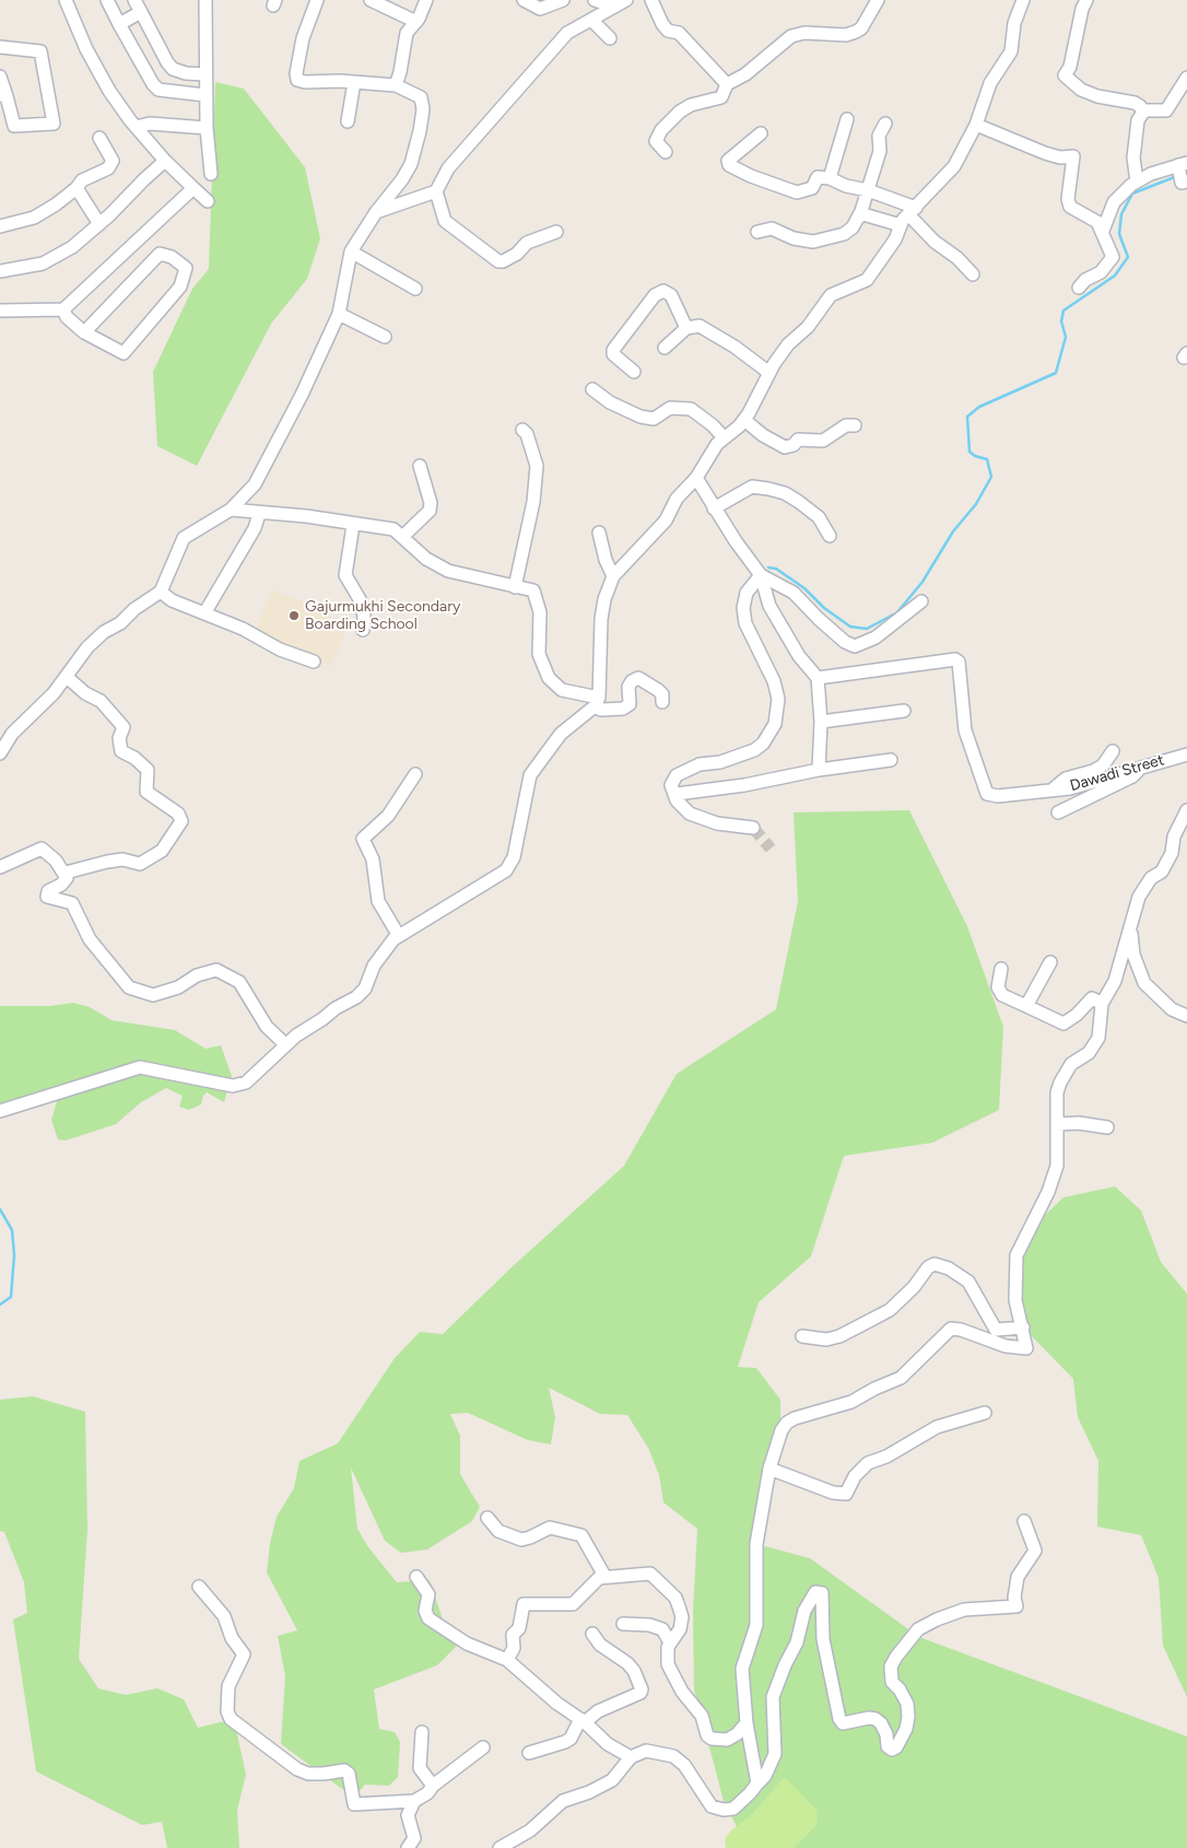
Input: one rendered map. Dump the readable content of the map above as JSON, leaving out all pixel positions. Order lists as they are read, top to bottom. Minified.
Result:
{"streets":{"street":["Dawadi Street"]},"places":["Gajurmukhi Secondary Boarding School"]}
